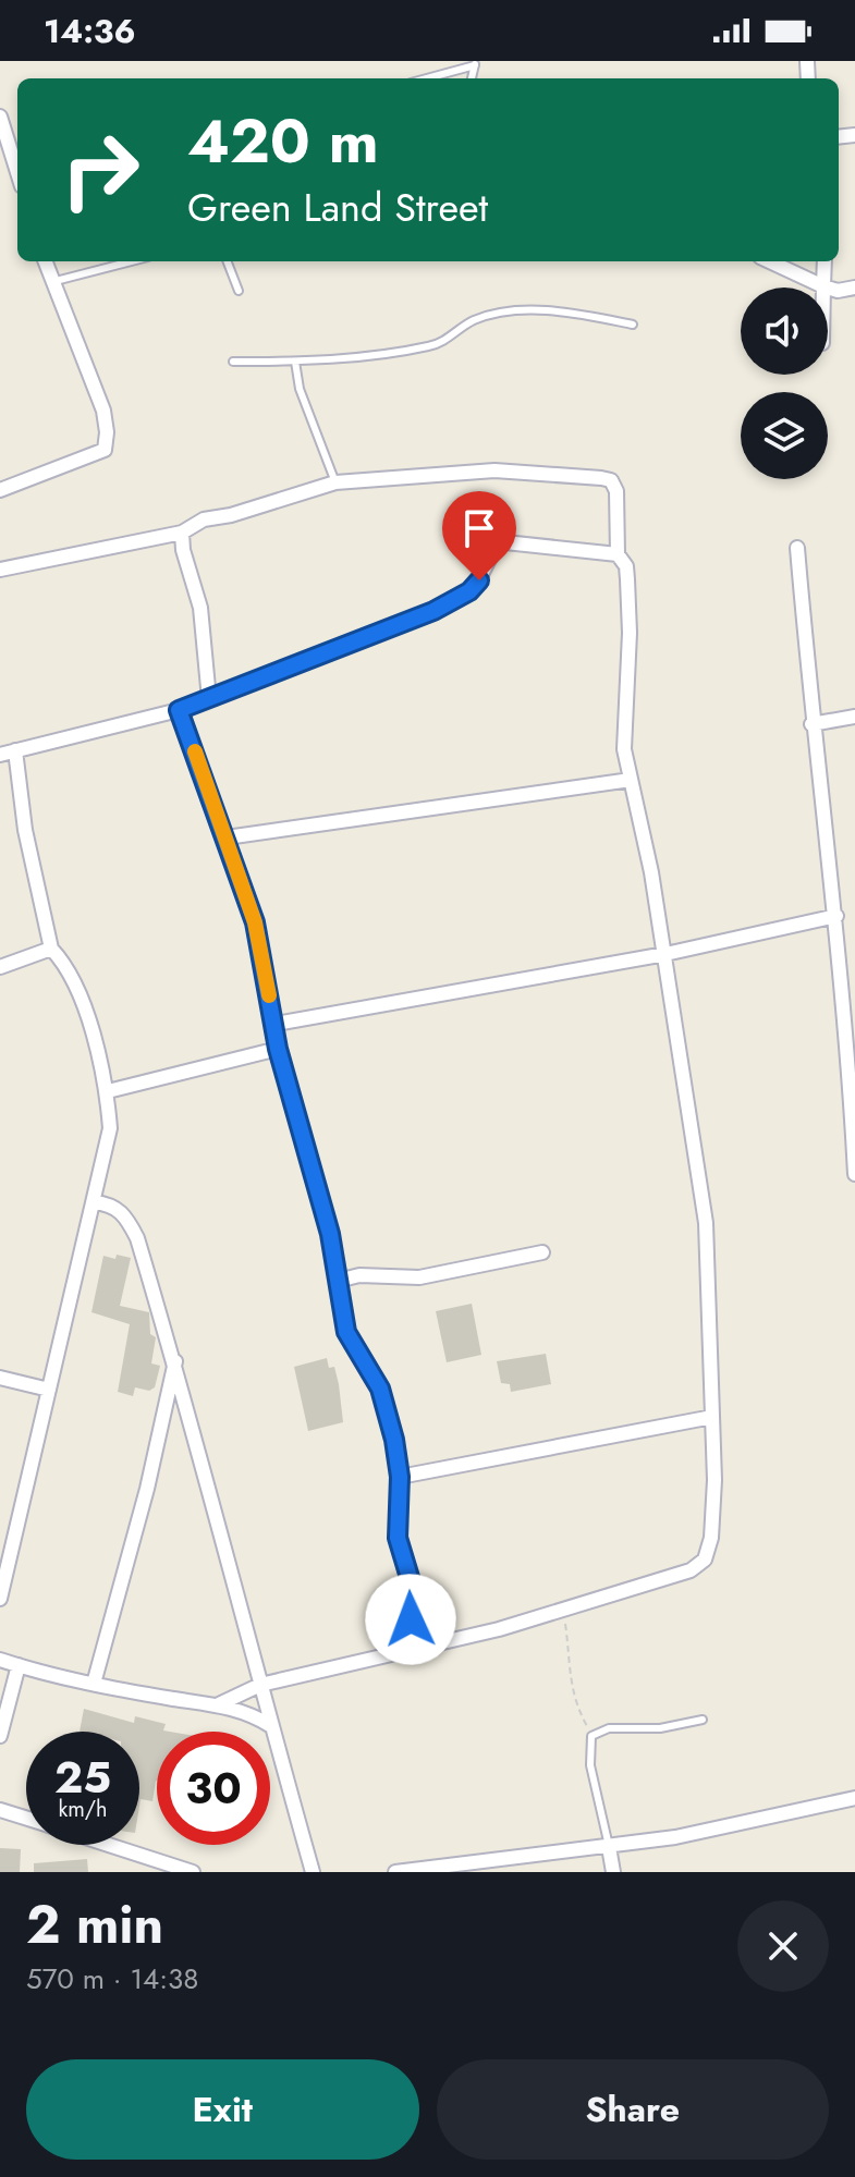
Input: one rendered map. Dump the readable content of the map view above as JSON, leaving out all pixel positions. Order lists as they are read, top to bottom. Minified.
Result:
{"page":{"status":"14:36","turn":["420 m","Green Land Street"],"speed":"25 km/h","limit":"30","heading":["2 min","570 m · 14:38"],"buttons":["Exit","Share"]}}
